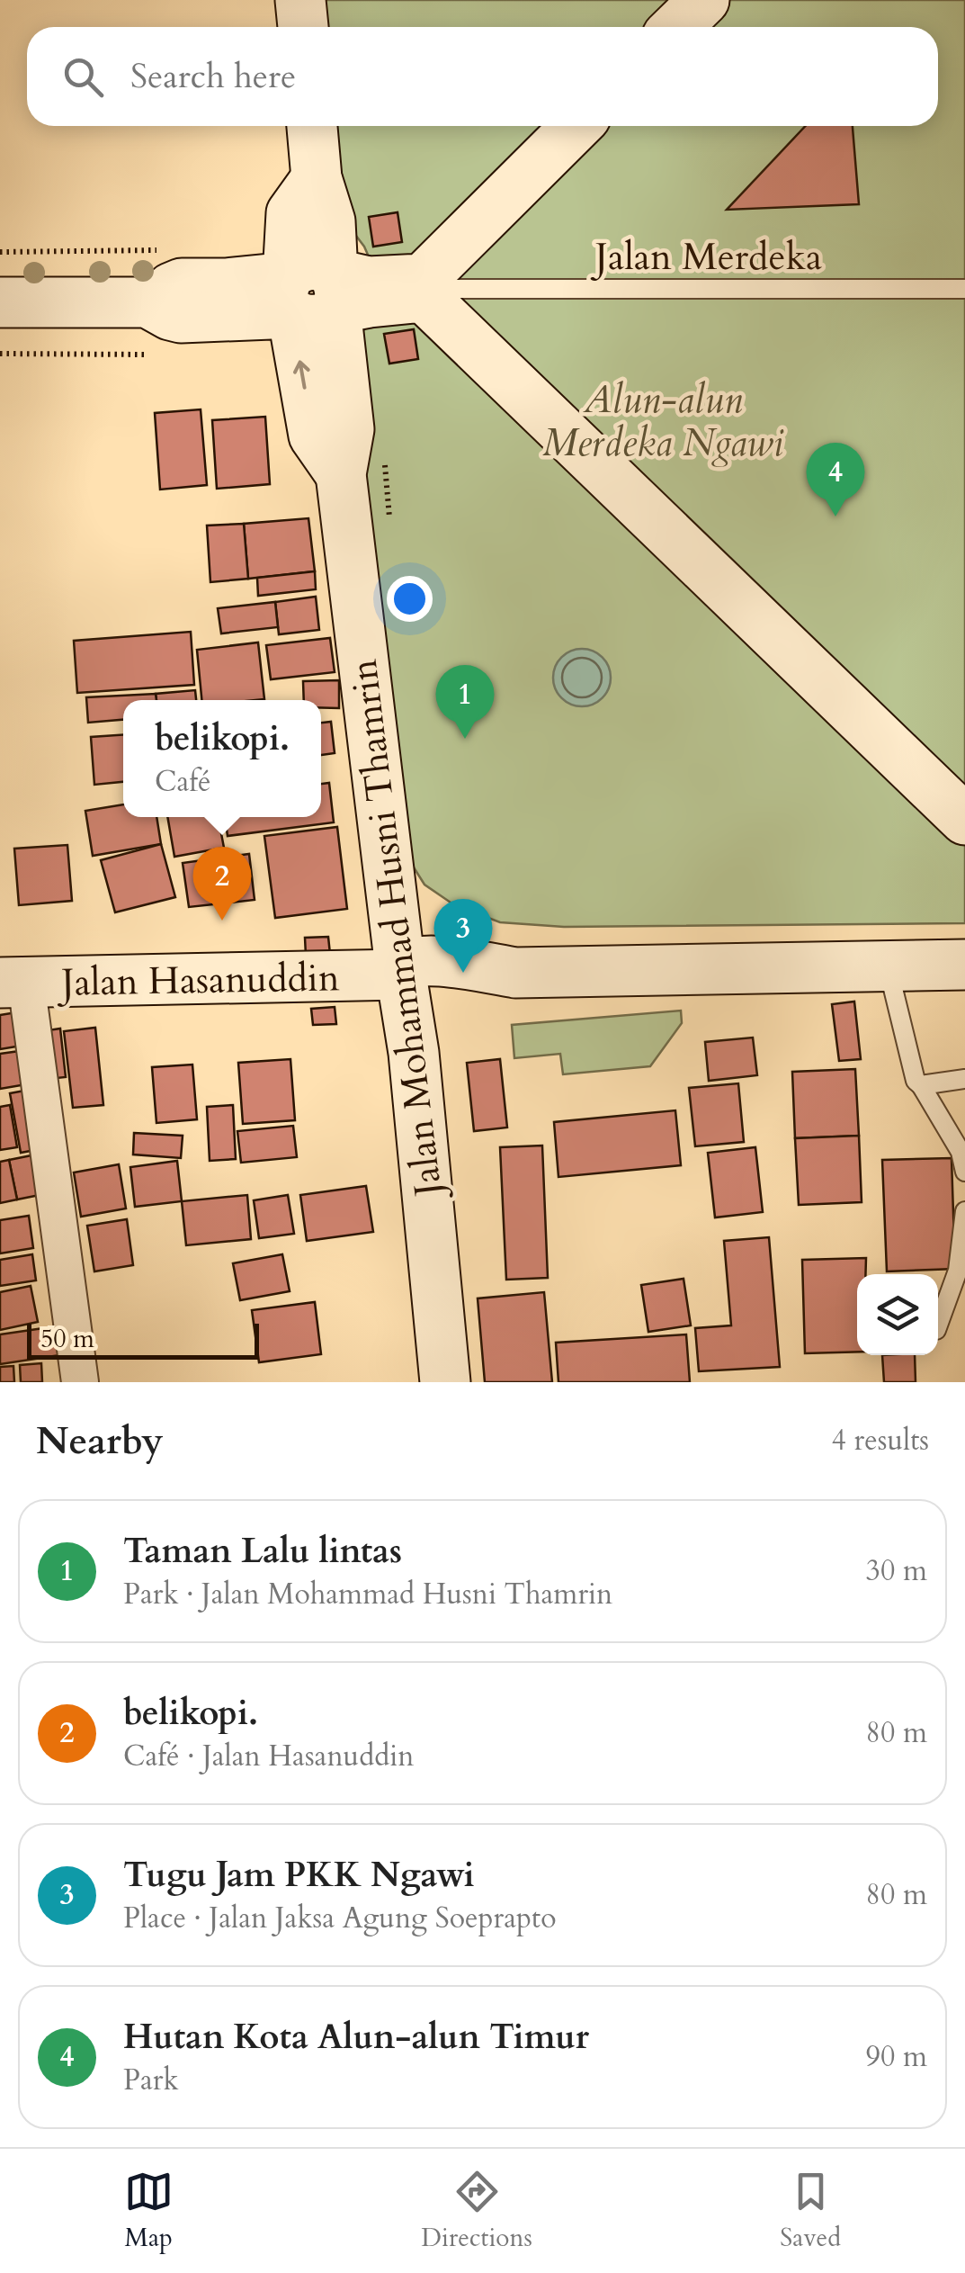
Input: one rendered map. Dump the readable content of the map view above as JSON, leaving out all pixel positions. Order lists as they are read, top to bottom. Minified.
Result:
{"streets":{"main road":["Jalan Mohammad Husni Thamrin","Jalan Hasanuddin"],"lane":["Jalan Merdeka"]},"crossings":[["Jalan Mohammad Husni Thamrin","Jalan Hasanuddin"]],"parks":["Alun-alun Merdeka Ngawi"],"scale_bar":"50 m","page":{"search":"Search here","pins":["4","1","2","3"],"popup":["belikopi.","Café"],"scale":"50 m","heading":["Nearby","4 results"],"list":[{"mark":"1","name":"Taman Lalu lintas","note":"Park · Jalan Mohammad Husni Thamrin","value":"30 m"},{"mark":"2","name":"belikopi.","note":"Café · Jalan Hasanuddin","value":"80 m"},{"mark":"3","name":"Tugu Jam PKK Ngawi","note":"Place · Jalan Jaksa Agung Soeprapto","value":"80 m"},{"mark":"4","name":"Hutan Kota Alun-alun Timur","note":"Park","value":"90 m"}],"nav":["Map","Directions","Saved"]}}
